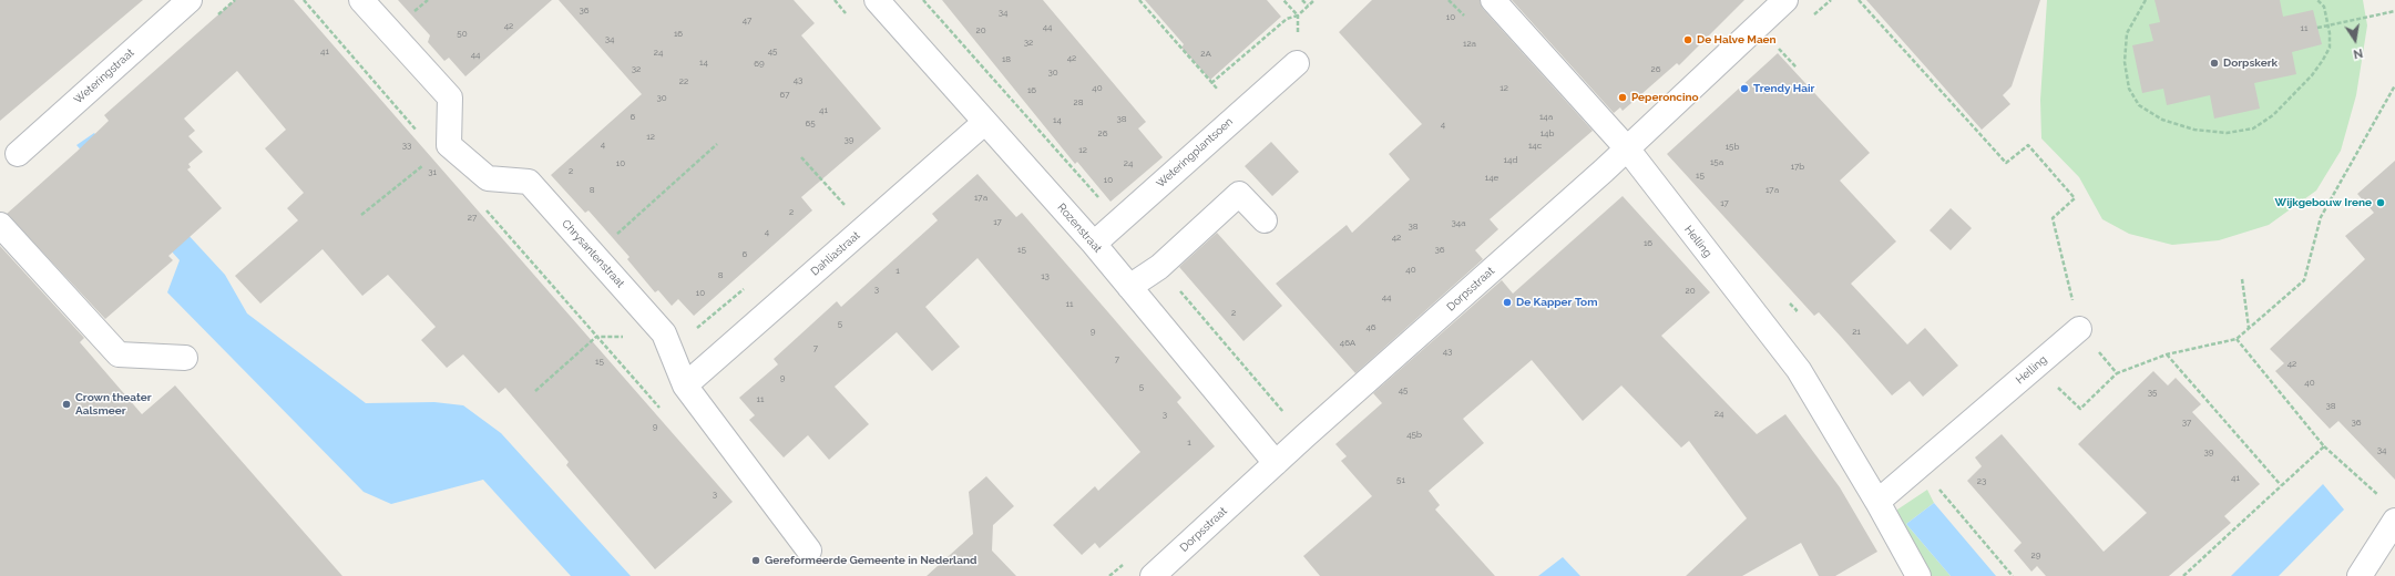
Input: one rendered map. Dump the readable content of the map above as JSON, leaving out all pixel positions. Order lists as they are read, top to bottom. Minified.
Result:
{"streets":{"street":["Weteringstraat","Weteringplantsoen","Rozenstraat","Helling","Chrysantenstraat","Dahliastraat","Dorpsstraat"]},"crossings":[["Weteringplantsoen","Rozenstraat"],["Rozenstraat","Dahliastraat"],["Rozenstraat","Dorpsstraat"],["Helling","Dorpsstraat"],["Chrysantenstraat","Dahliastraat"]],"places":["De Halve Maen","Dorpskerk","Trendy Hair","Peperoncino","Wijkgebouw Irene","De Kapper Tom","Crown theater Aalsmeer","Gereformeerde Gemeente in Nederland"],"house_numbers":["36","34","10","47","42","44","11","20","50","16","34","32","12a","41","45","24","2A","44","42","18","14","69","32","26","30","43","22","40","12","16","67","30","28","41","6","14a","38","14","65","4","26","14b","12","39","4","33","14c","15b","12","14d","15a","10","24","17b","2","31","15","14e","10","8","17a","17a","17","2","27","17","34a","38","4","42","16","15","36","6","40","1","8","13","3","20","10","44","11","2","5","46","9","21","46A","7","43","7","15","42","9","40","5","45","35","11","38","24","3","37","36","9","45b","1","34","39","41","51","23","3","29"],"north":"bottom"}
